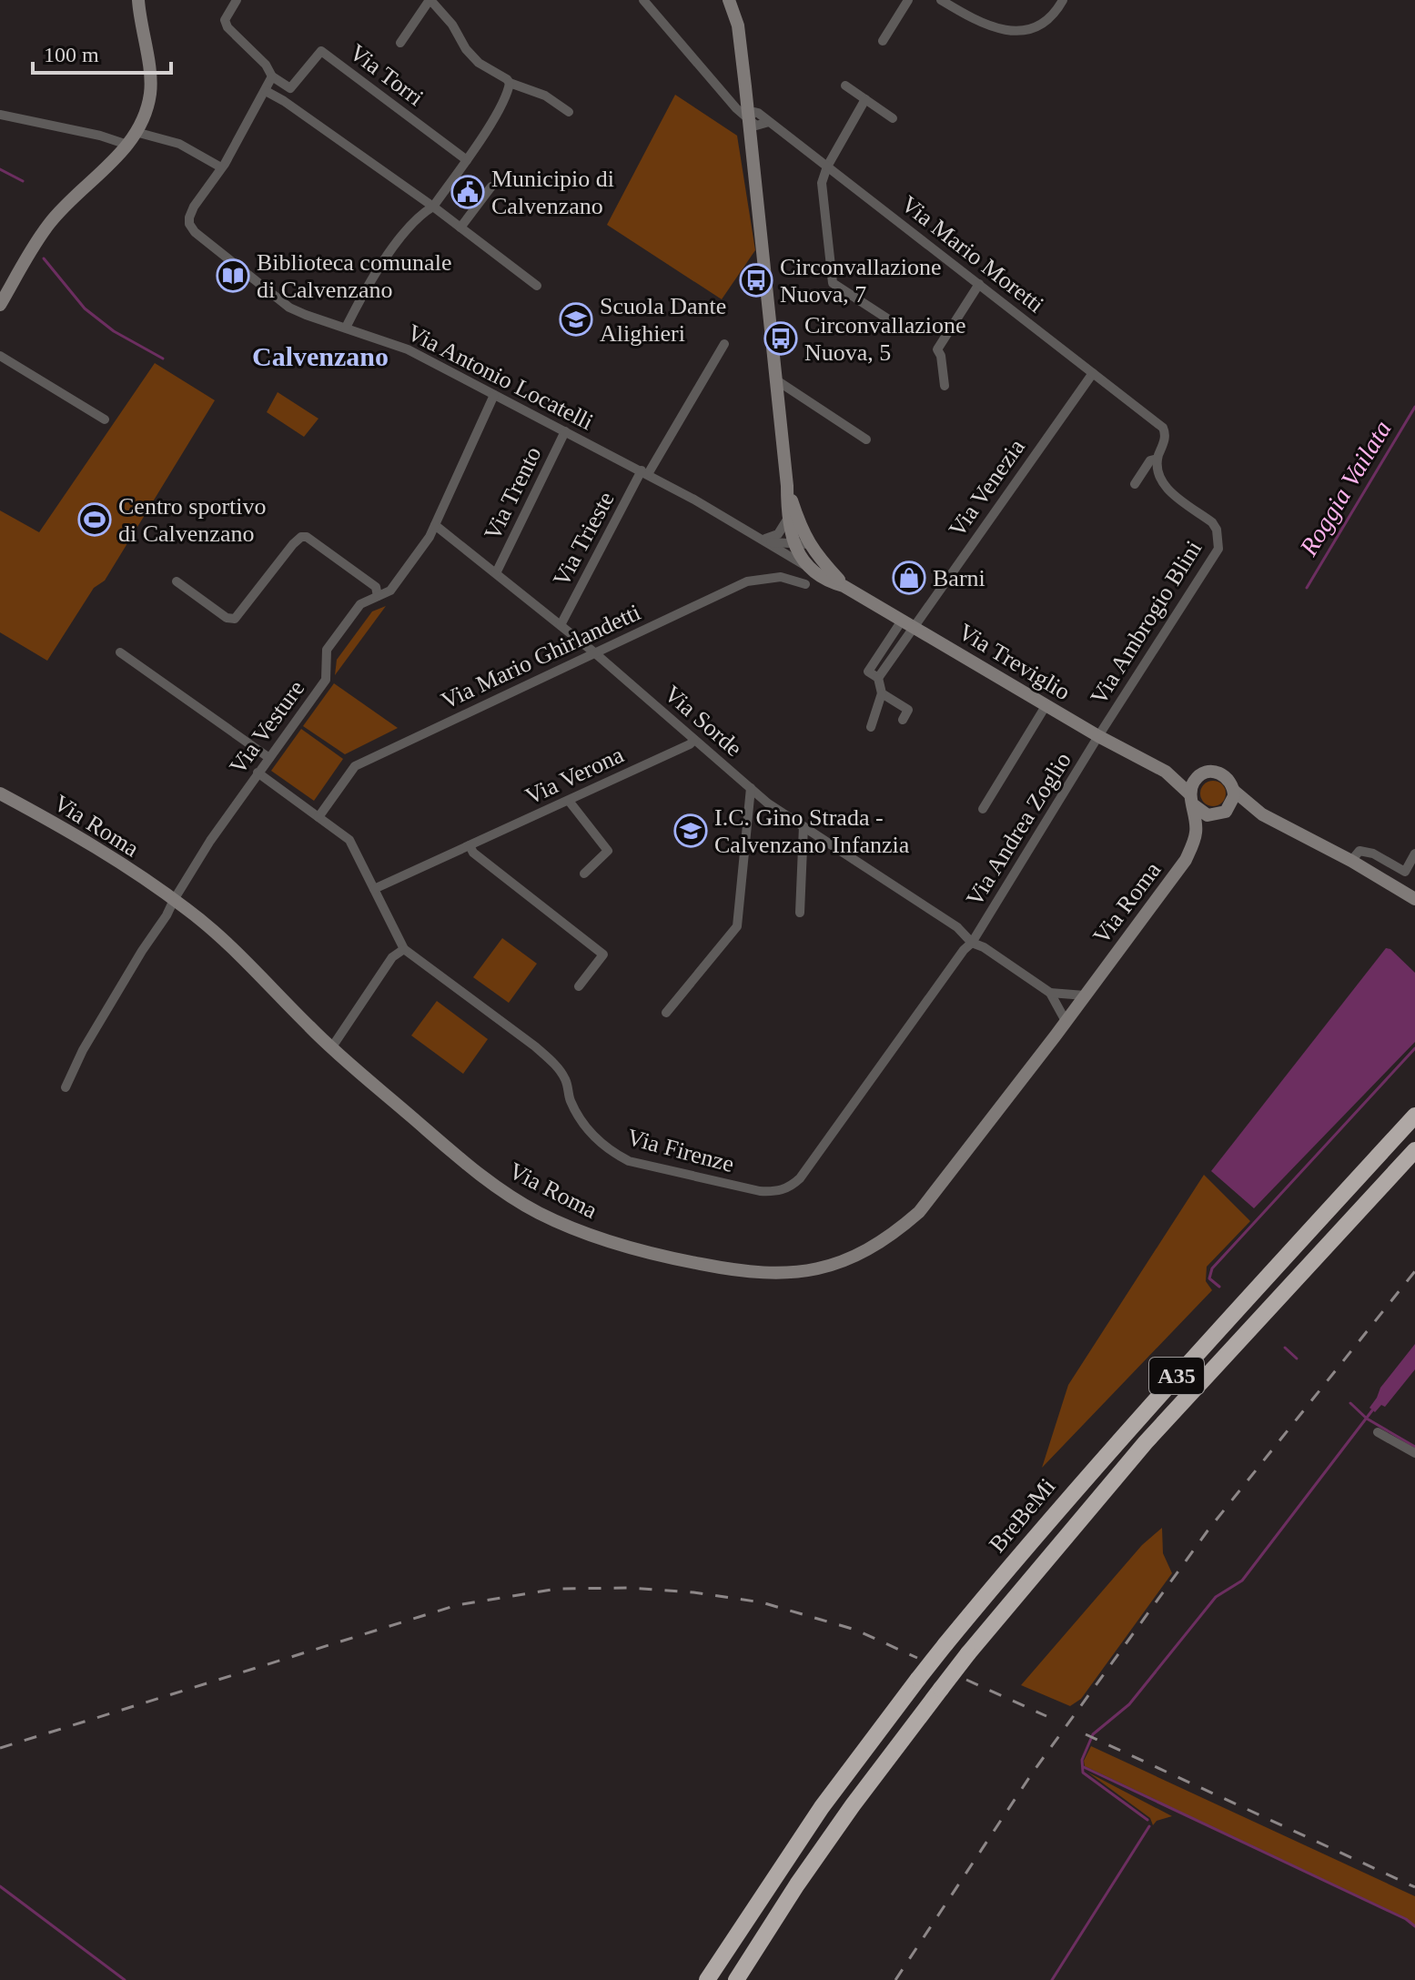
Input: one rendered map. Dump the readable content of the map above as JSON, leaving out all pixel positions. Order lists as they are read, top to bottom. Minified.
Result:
{"streets":{"highway":["A35","BreBeMi"],"street":["Via Torri","Via Mario Moretti","Via Antonio Locatelli","Via Venezia","Via Trento","Via Trieste","Via Ambrogio Blini","Via Mario Ghirlandetti","Via Treviglio","Via Sorde","Via Vesture","Via Verona","Via Roma","Via Andrea Zoglio","Via Firenze"]},"crossings":[["Via Mario Moretti","Via Venezia"],["Via Mario Moretti","Via Ambrogio Blini"],["Via Antonio Locatelli","Via Trento"],["Via Antonio Locatelli","Via Trieste"],["Via Antonio Locatelli","Via Vesture"],["Via Venezia","Via Ambrogio Blini"],["Via Venezia","Via Treviglio"],["Via Trento","Via Sorde"],["Via Trieste","Via Sorde"],["Via Ambrogio Blini","Via Treviglio"],["Via Ambrogio Blini","Via Andrea Zoglio"],["Via Mario Ghirlandetti","Via Sorde"],["Via Mario Ghirlandetti","Via Firenze"],["Via Treviglio","Via Roma"],["Via Treviglio","Via Andrea Zoglio"],["Via Sorde","Via Vesture"],["Via Sorde","Via Verona"],["Via Vesture","Via Roma"],["Via Vesture","Via Firenze"],["Via Verona","Via Firenze"],["Via Andrea Zoglio","Via Firenze"]],"districts":["Calvenzano"],"water":["Roggia Vailata"],"places":{"public building":["Municipio di Calvenzano"],"library":["Biblioteca comunale di Calvenzano"],"bus stop":["Circonvallazione Nuova, 7","Circonvallazione Nuova, 5"],"school or university":["Scuola Dante Alighieri","I.C. Gino Strada - Calvenzano Infanzia"],"sports":["Centro sportivo di Calvenzano"],"shop":["Barni"]},"scale_bar":"100 m"}
